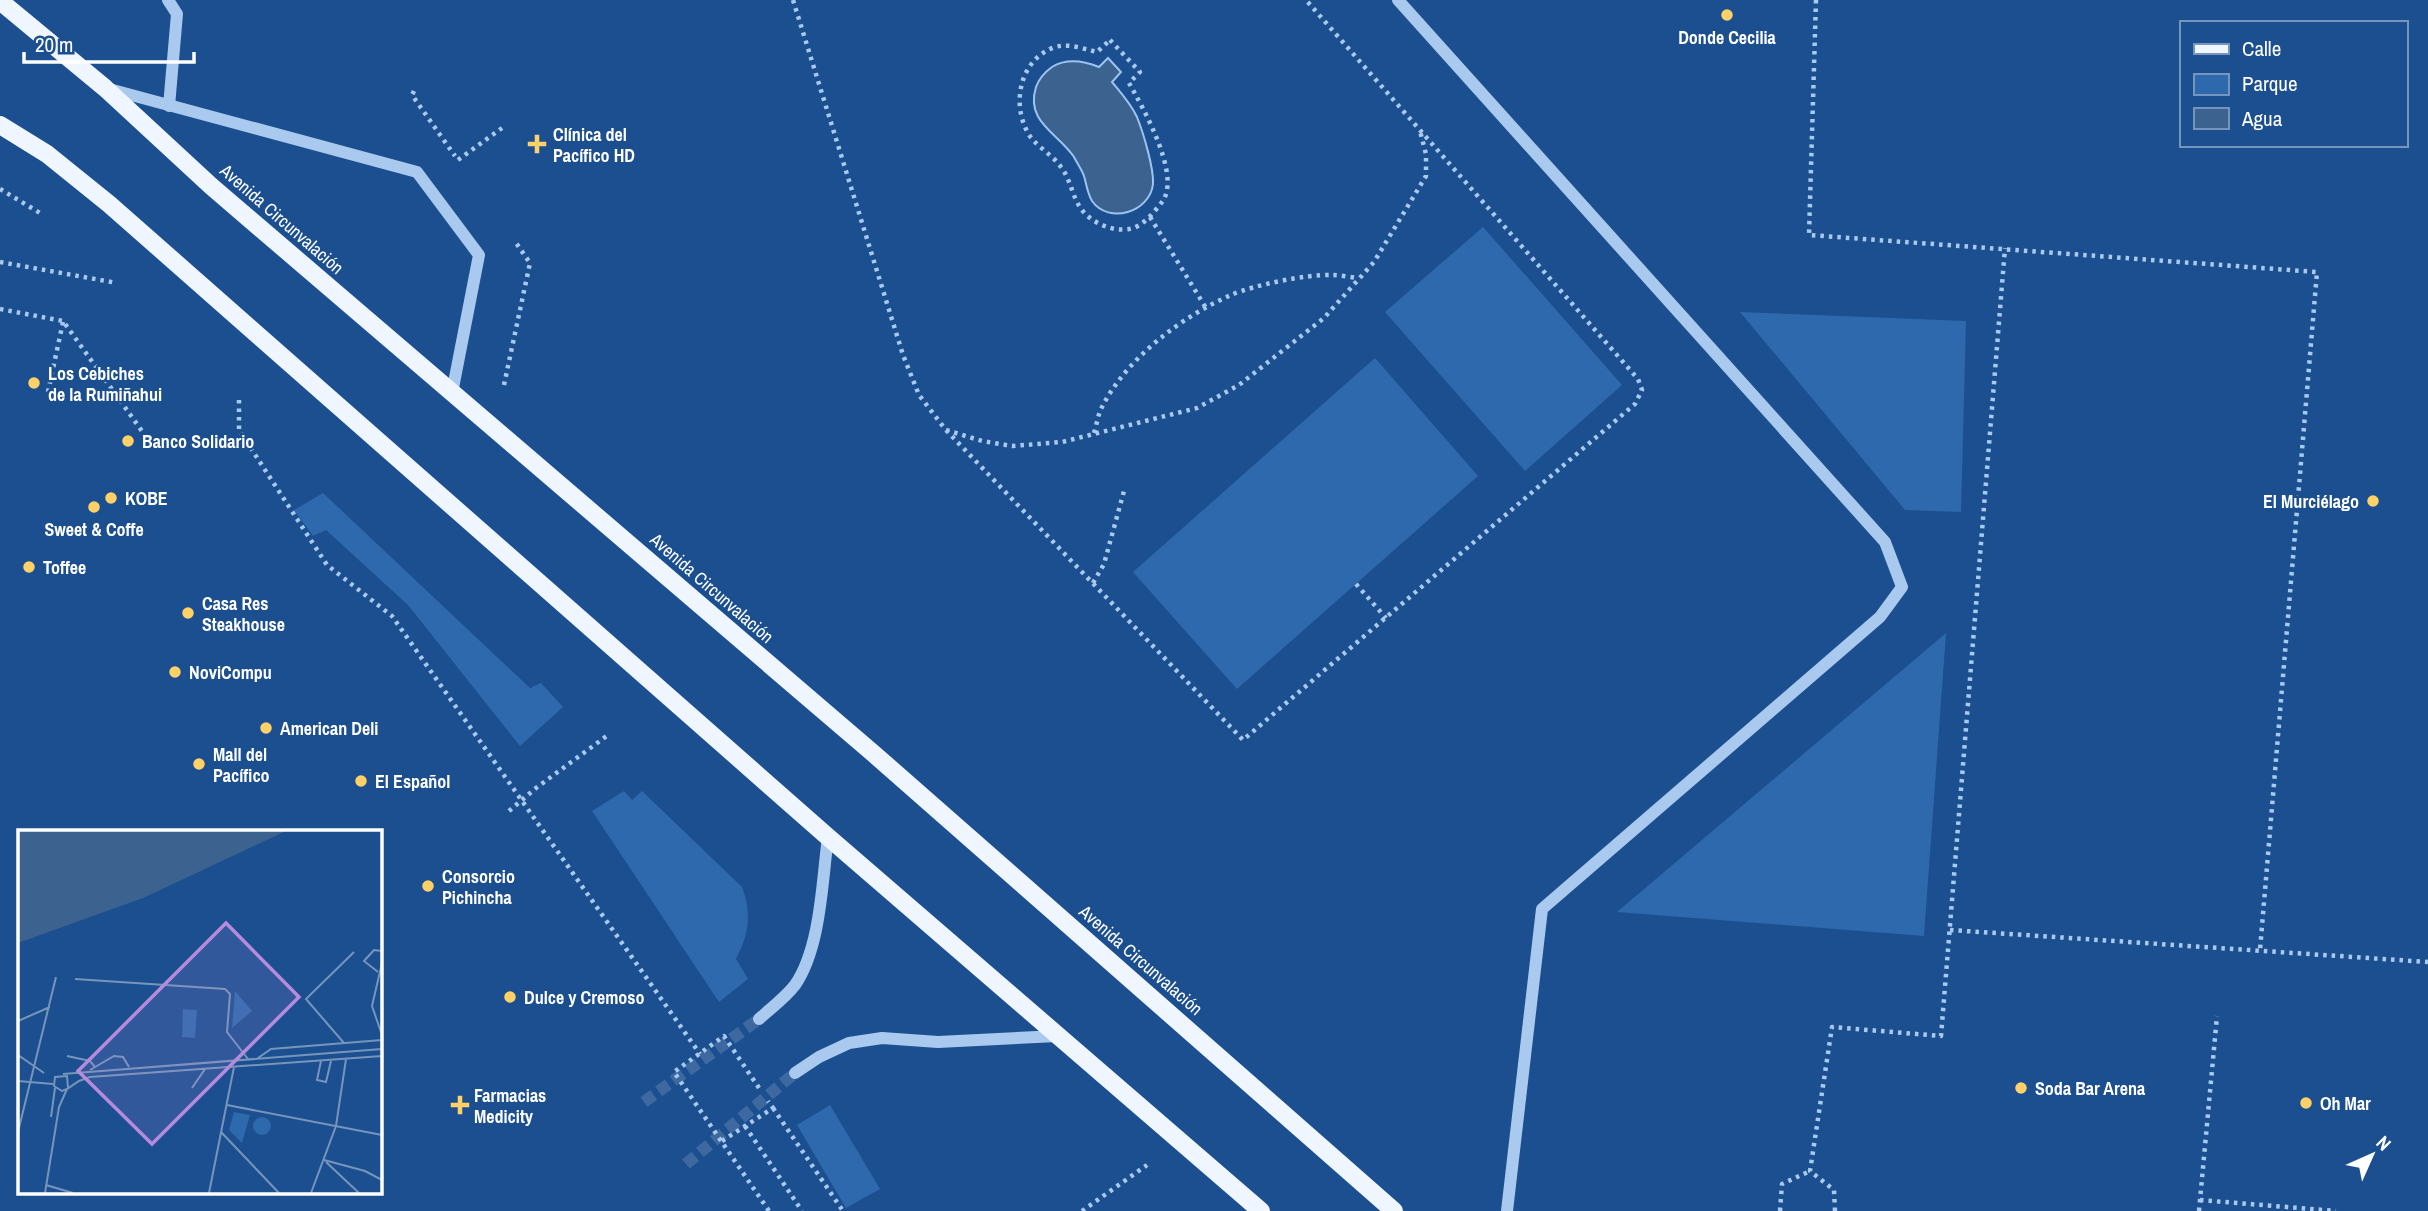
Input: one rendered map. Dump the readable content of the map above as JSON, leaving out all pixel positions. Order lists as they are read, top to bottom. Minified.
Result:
{"streets":{"main road":["Avenida Circunvalación"]},"places":{"other":["Donde Cecilia","Los Cebiches de la Rumiñahui","Banco Solidario","KOBE","El Murciélago","Sweet & Coffe","Toffee","Casa Res Steakhouse","NoviCompu","American Deli","Mall del Pacífico","El Español","Consorcio Pichincha","Dulce y Cremoso","Soda Bar Arena","Oh Mar"],"health":["Clínica del Pacífico HD","Farmacias Medicity"]},"legend":["Calle","Parque","Agua"],"scale_bar":"20 m","north":"top right"}
